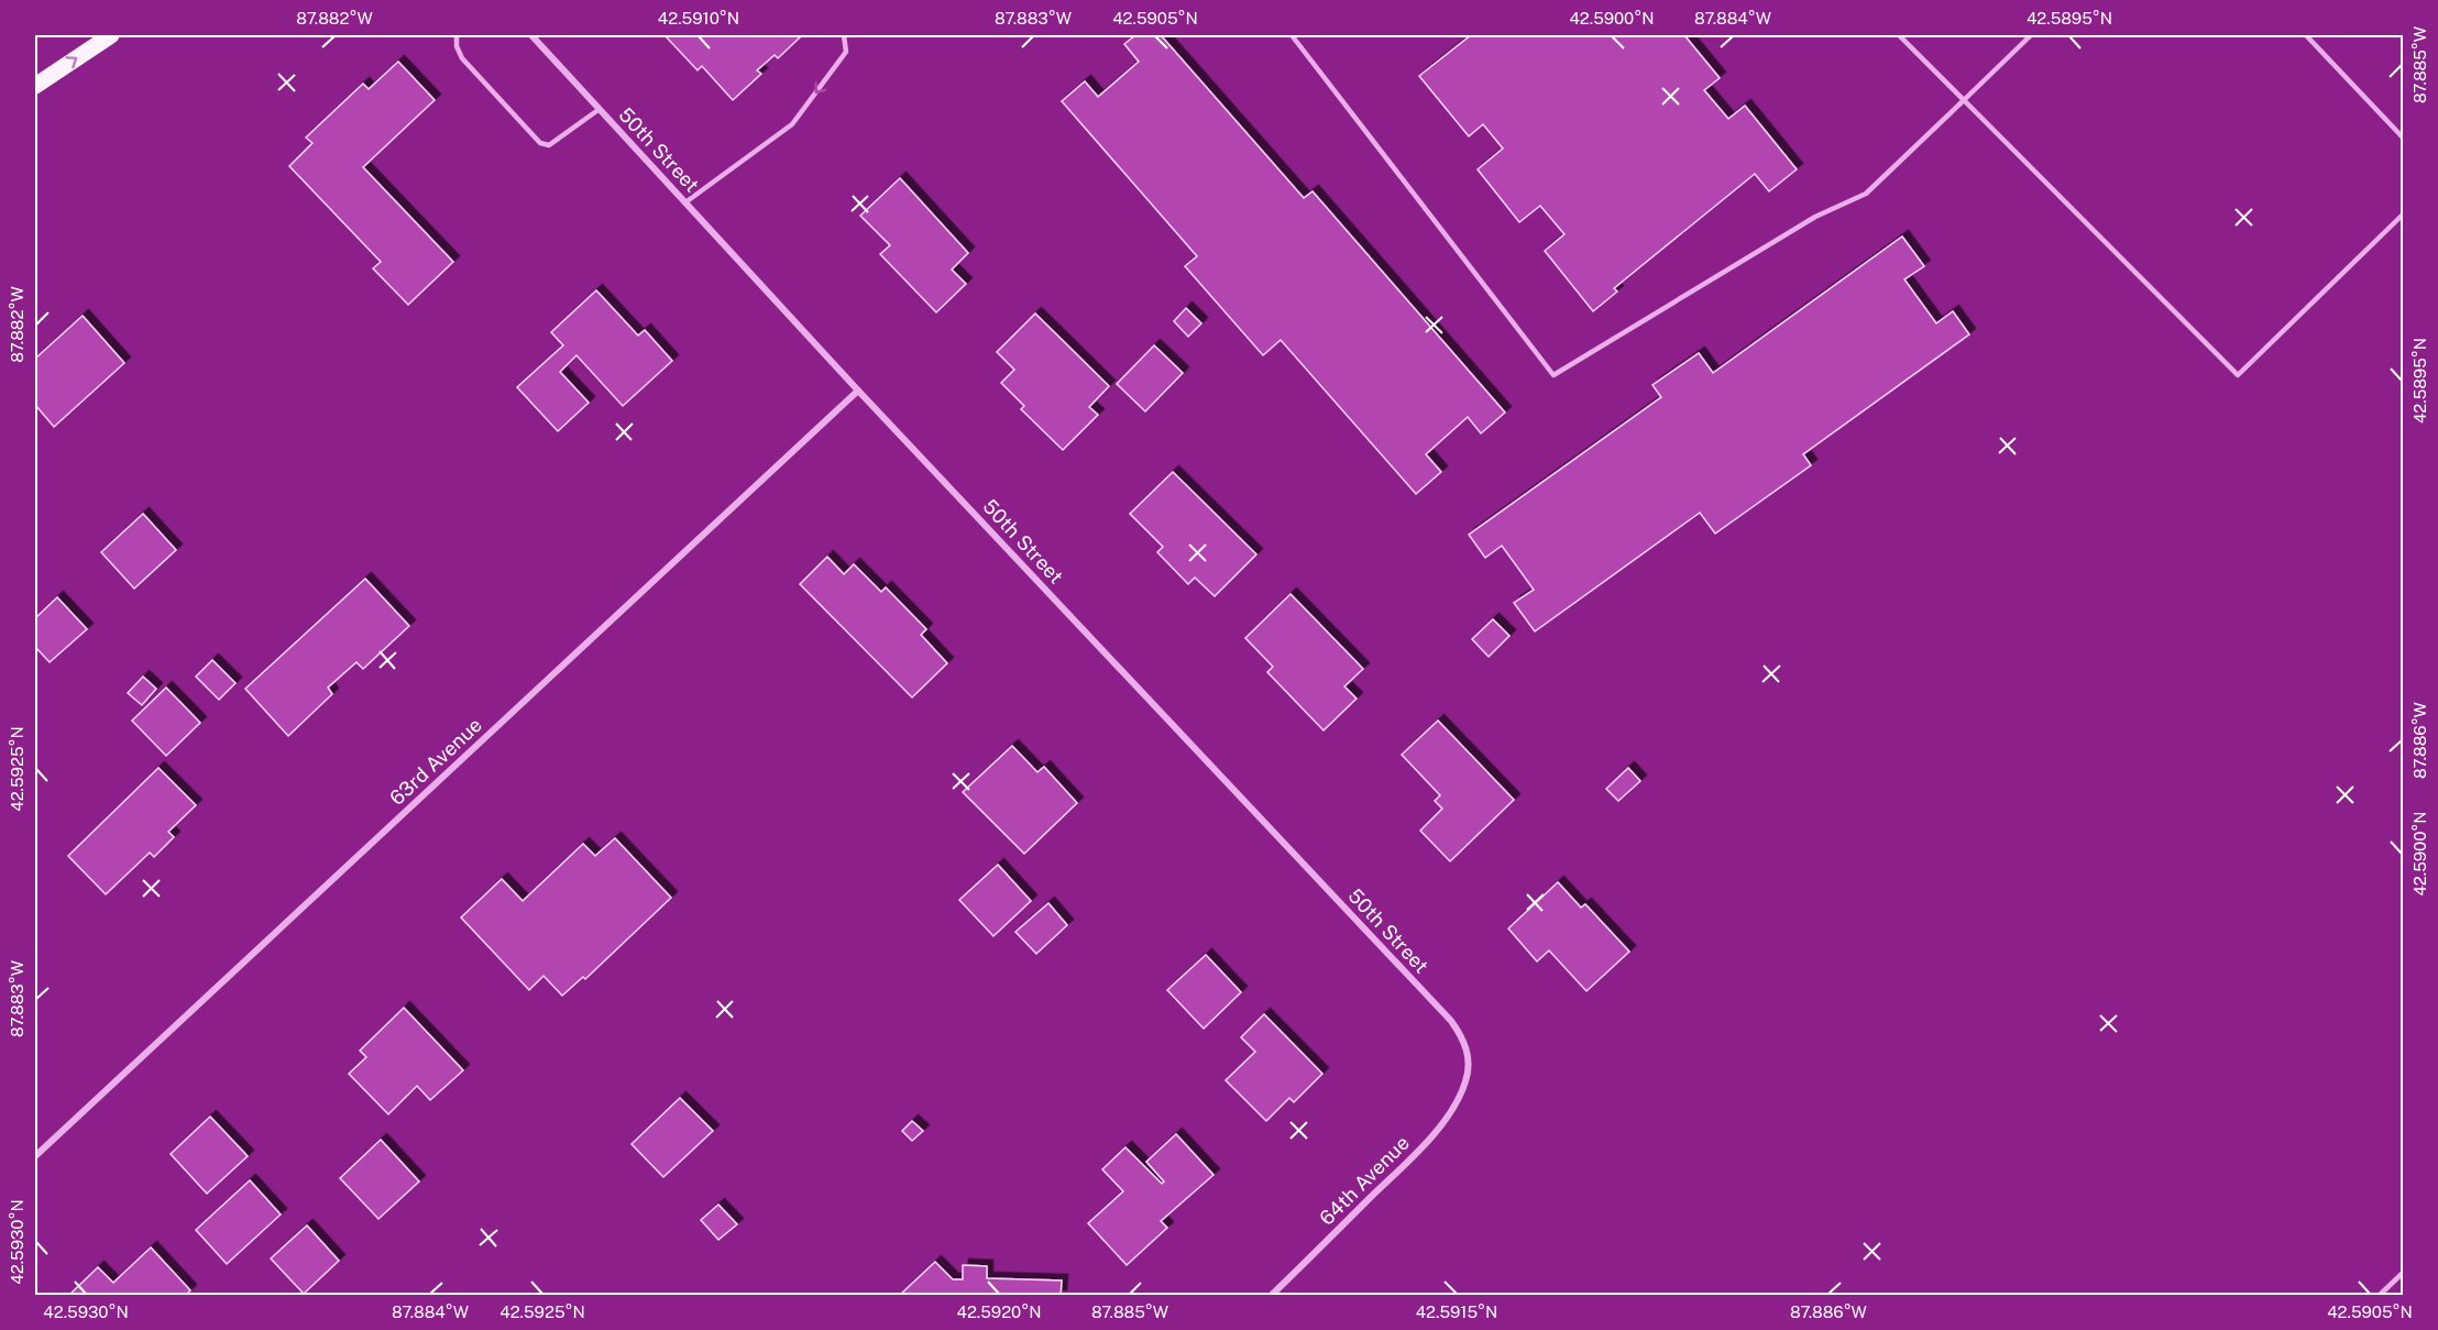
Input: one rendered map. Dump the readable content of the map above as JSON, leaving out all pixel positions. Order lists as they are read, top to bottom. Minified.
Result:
{"streets":{"street":["50th Street","63rd Avenue","64th Avenue"]},"crossings":[["50th Street","63rd Avenue"],["50th Street","64th Avenue"]],"coordinates":["87.882°W","42.5910°N","87.883°W","42.5905°N","42.5900°N","87.884°W","42.5895°N","87.885°W","87.886°W","42.5925°N","42.5930°N","42.5920°N","42.5915°N"]}
